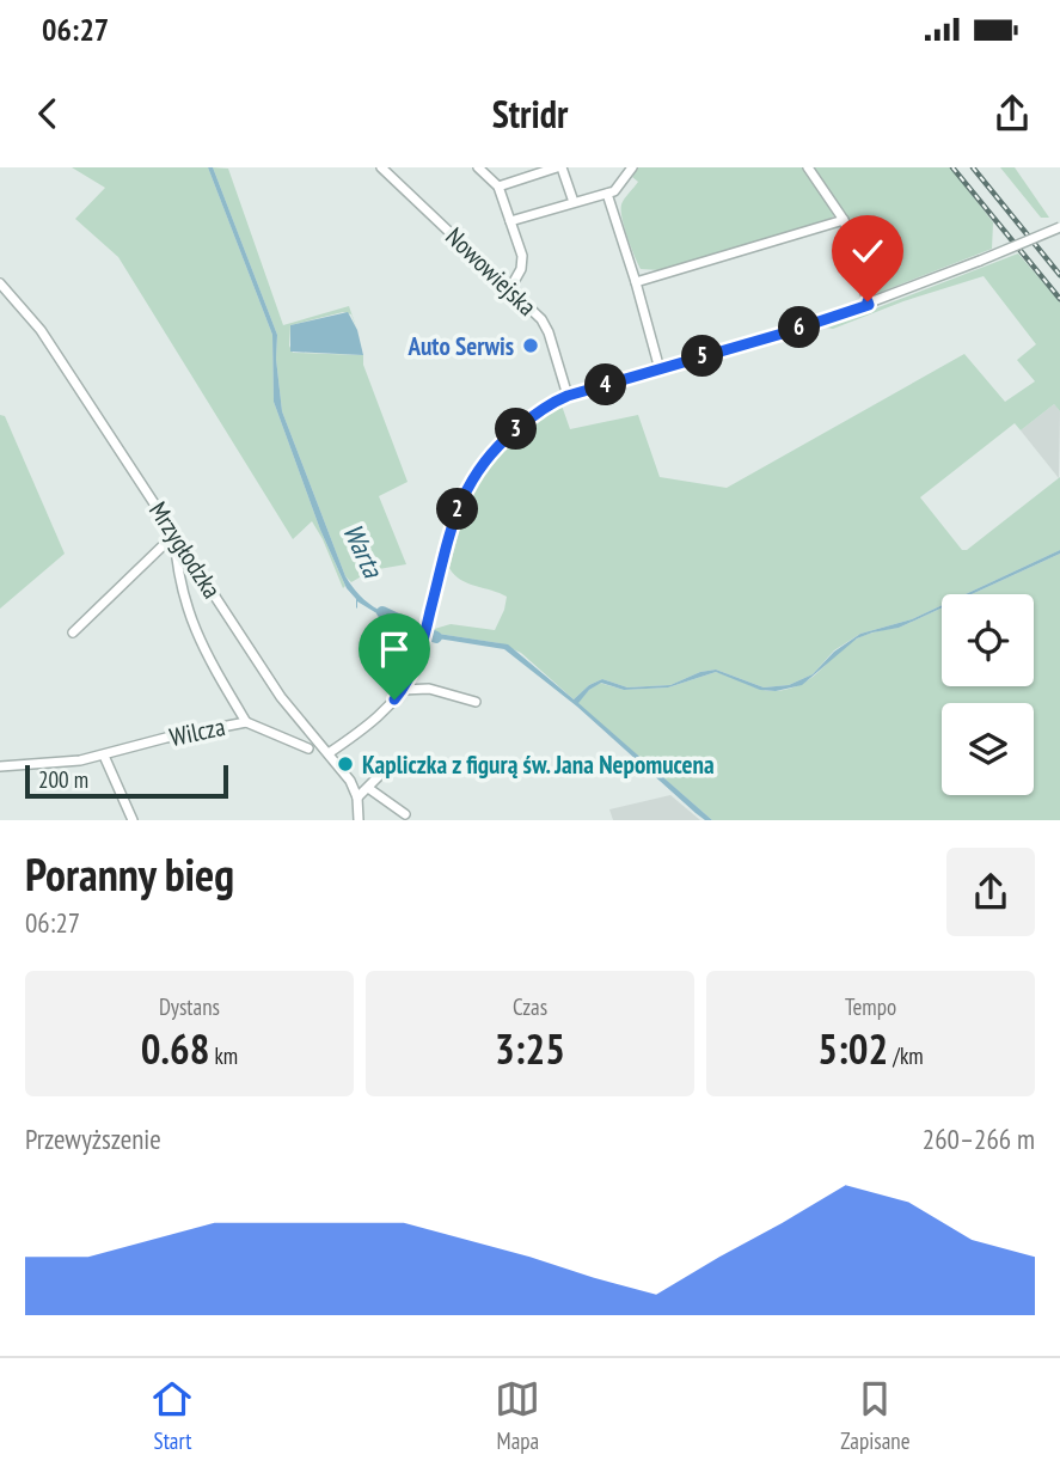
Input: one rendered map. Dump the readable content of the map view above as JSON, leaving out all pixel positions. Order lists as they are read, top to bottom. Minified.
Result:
{"streets":{"street":["Nowowiejska","Mrzygłodzka","Wilcza"]},"water":["Warta"],"places":["Auto Serwis","Kapliczka z figurą św. Jana Nepomucena"],"scale_bar":"200 m","page":{"status":"06:27","header":"Stridr","pins":["6","5","4","3","2"],"scale":"200 m","heading":["Poranny bieg","06:27"],"stats":[["Dystans","0.68 km"],["Czas","3:25"],["Tempo","5:02 /km"]],"chart":["Przewyższenie","260–266 m"],"tabs":["Start","Mapa","Zapisane"]}}
